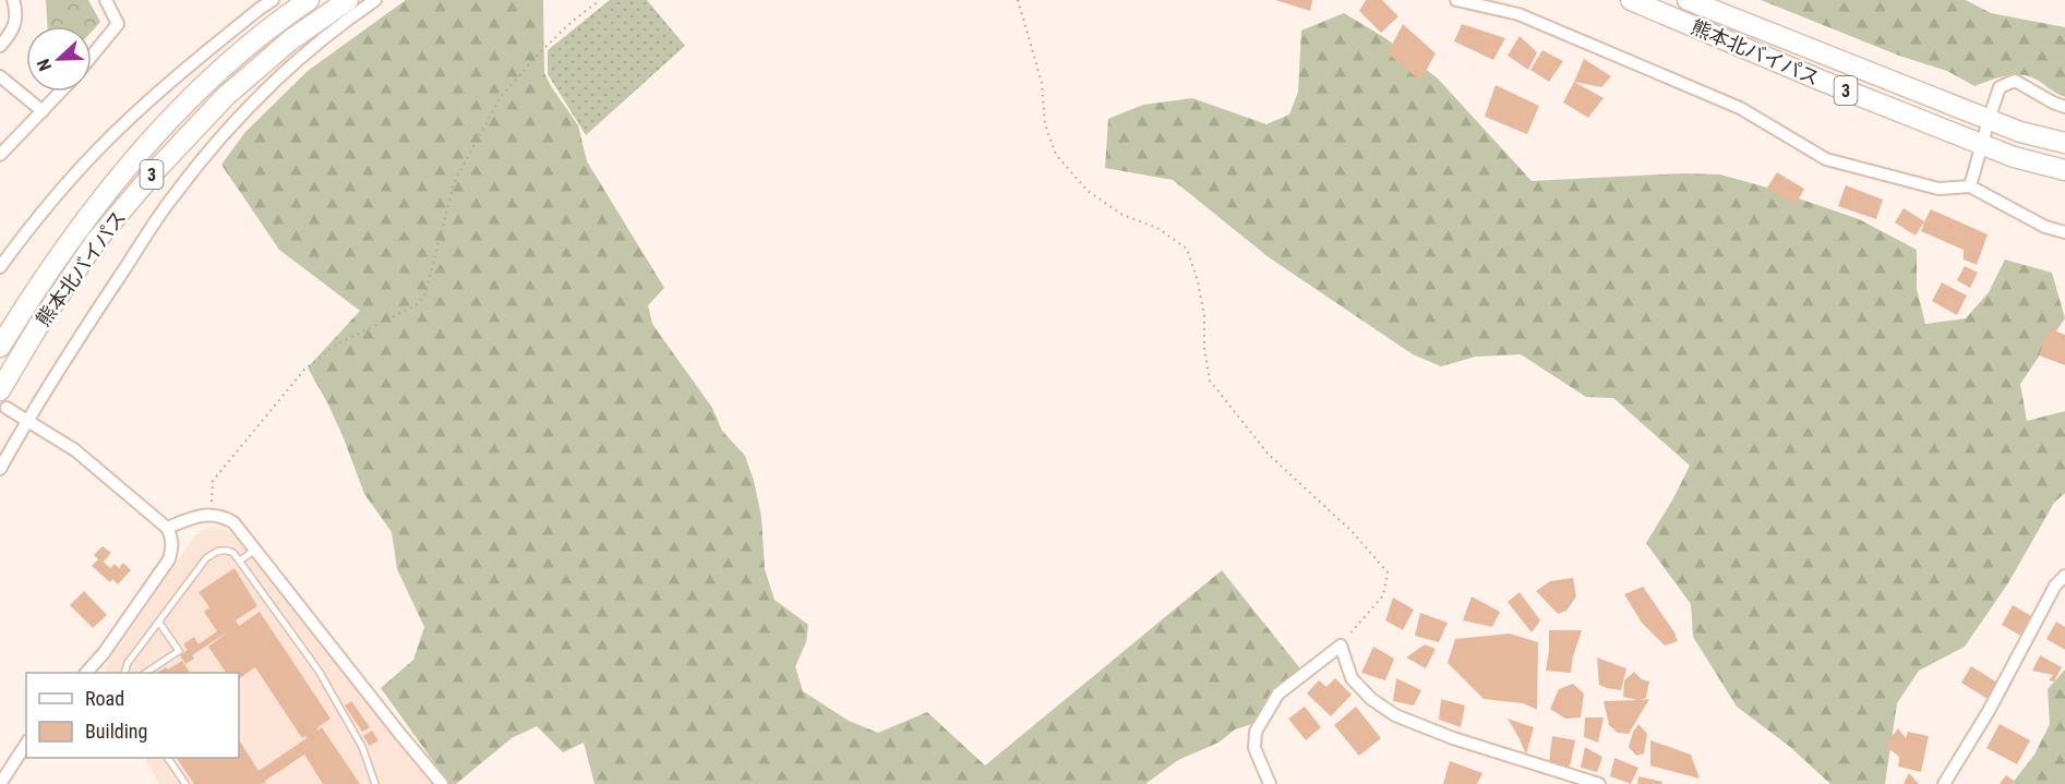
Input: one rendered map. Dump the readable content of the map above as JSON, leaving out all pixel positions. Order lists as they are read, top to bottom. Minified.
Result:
{"streets":{"highway":["熊本北バイパス","3"]},"legend":["Road","Building"],"north":"left"}
